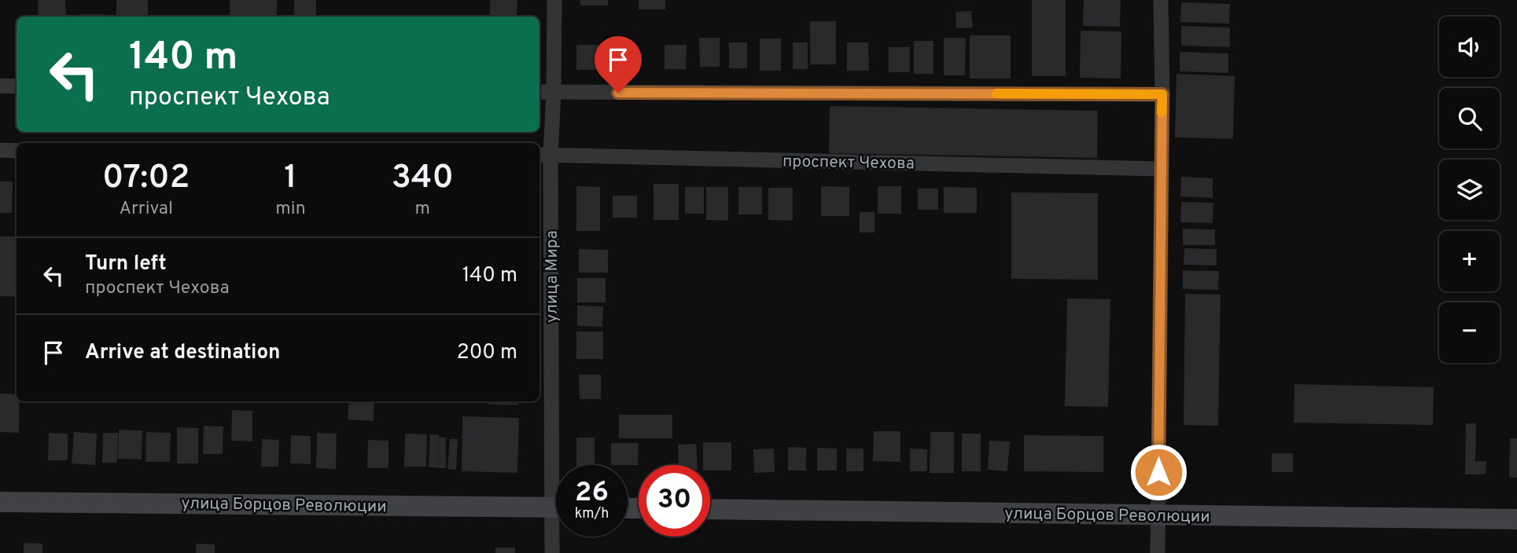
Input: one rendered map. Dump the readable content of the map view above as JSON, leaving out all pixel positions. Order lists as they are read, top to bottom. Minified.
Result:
{"streets":{"main road":["улица Борцов Революции"],"street":["проспект Чехова","улица Мира"]},"crossings":[["проспект Чехова","улица Мира"]],"page":{"map_buttons":["+","−"],"turn":["140 m","проспект Чехова"],"eta":["07:02","Arrival","1","min","340","m"],"list":[{"name":"Turn left","note":"проспект Чехова","value":"140 m"},{"name":"Arrive at destination","value":"200 m"}],"speed":"26 km/h","limit":"30"}}
